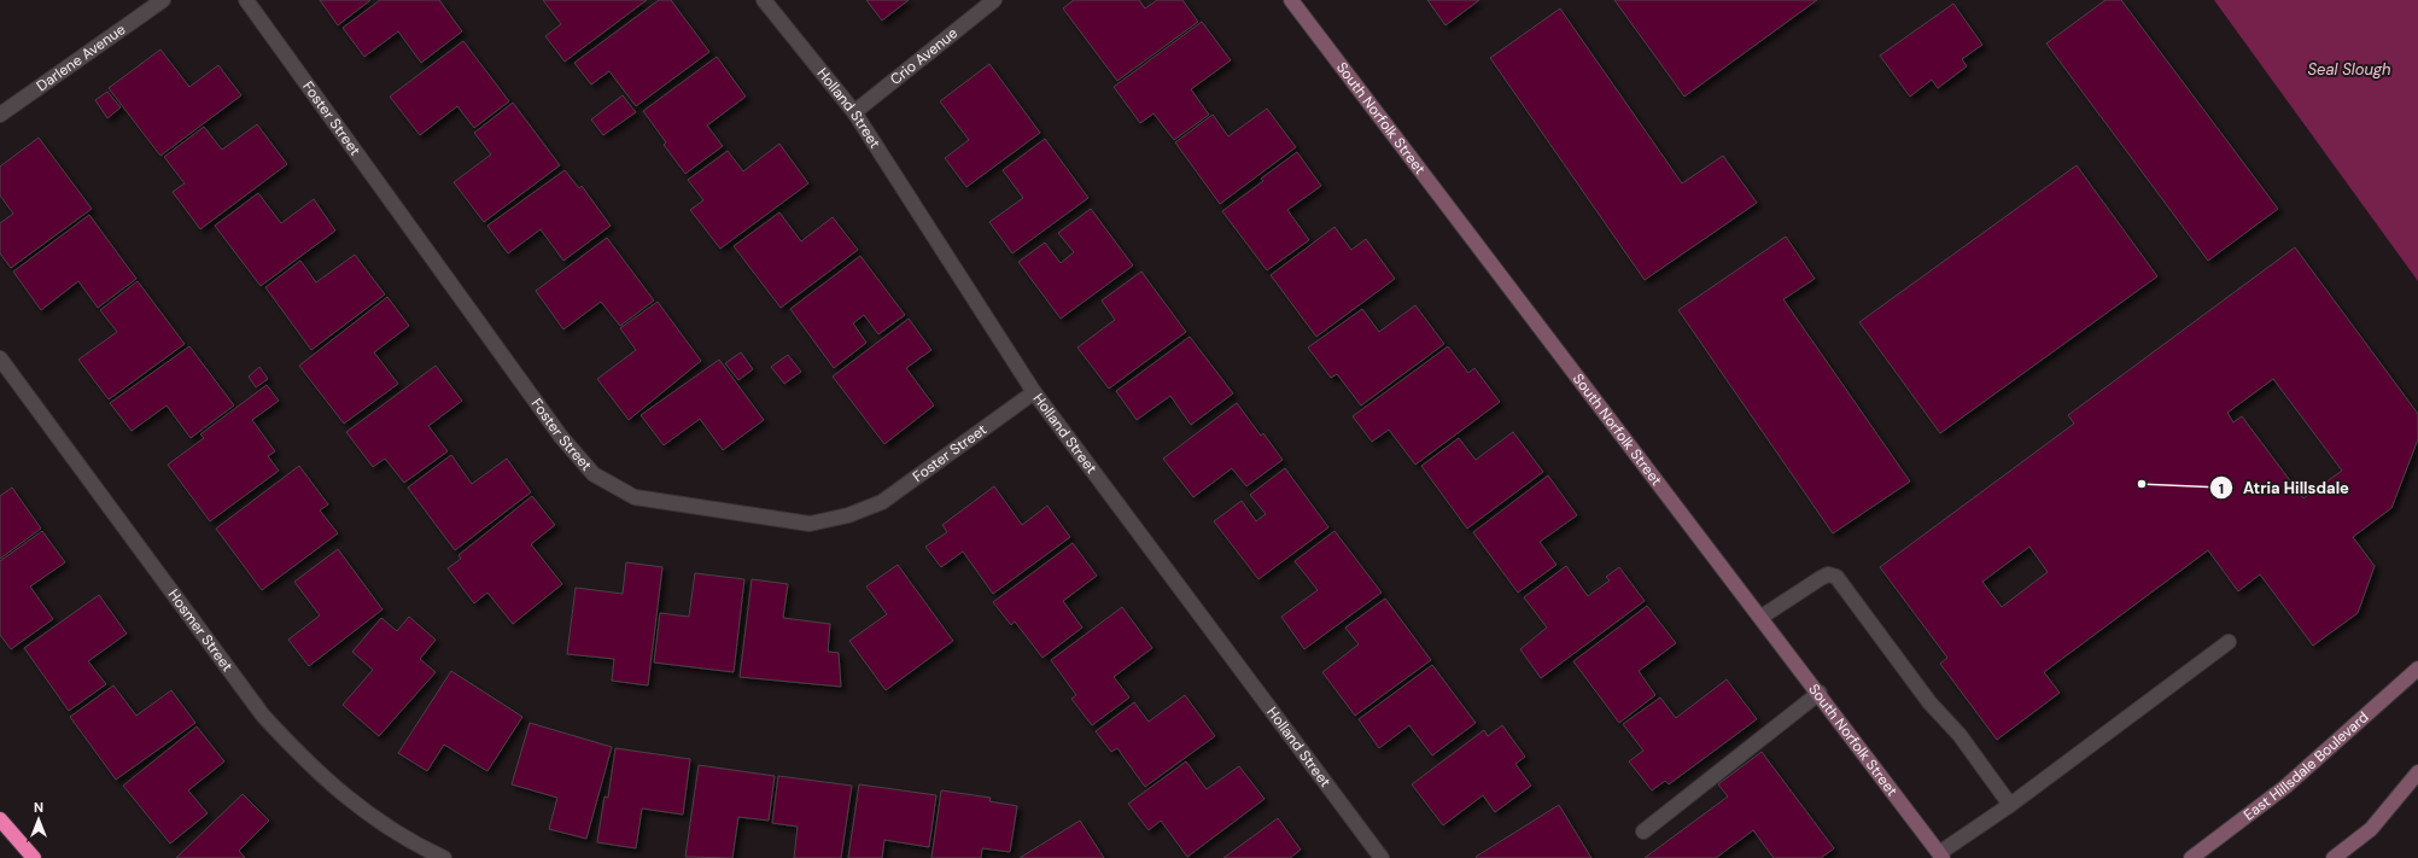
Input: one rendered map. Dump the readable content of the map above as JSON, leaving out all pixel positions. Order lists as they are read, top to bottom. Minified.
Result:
{"streets":{"main road":["South Norfolk Street","East Hillsdale Boulevard"],"street":["Crio Avenue","Darlene Avenue","Holland Street","Foster Street","Hosmer Street"]},"crossings":[["Crio Avenue","Holland Street"],["Holland Street","Foster Street"]],"water":["Seal Slough"],"places":["Atria Hillsdale"],"north":"top"}
